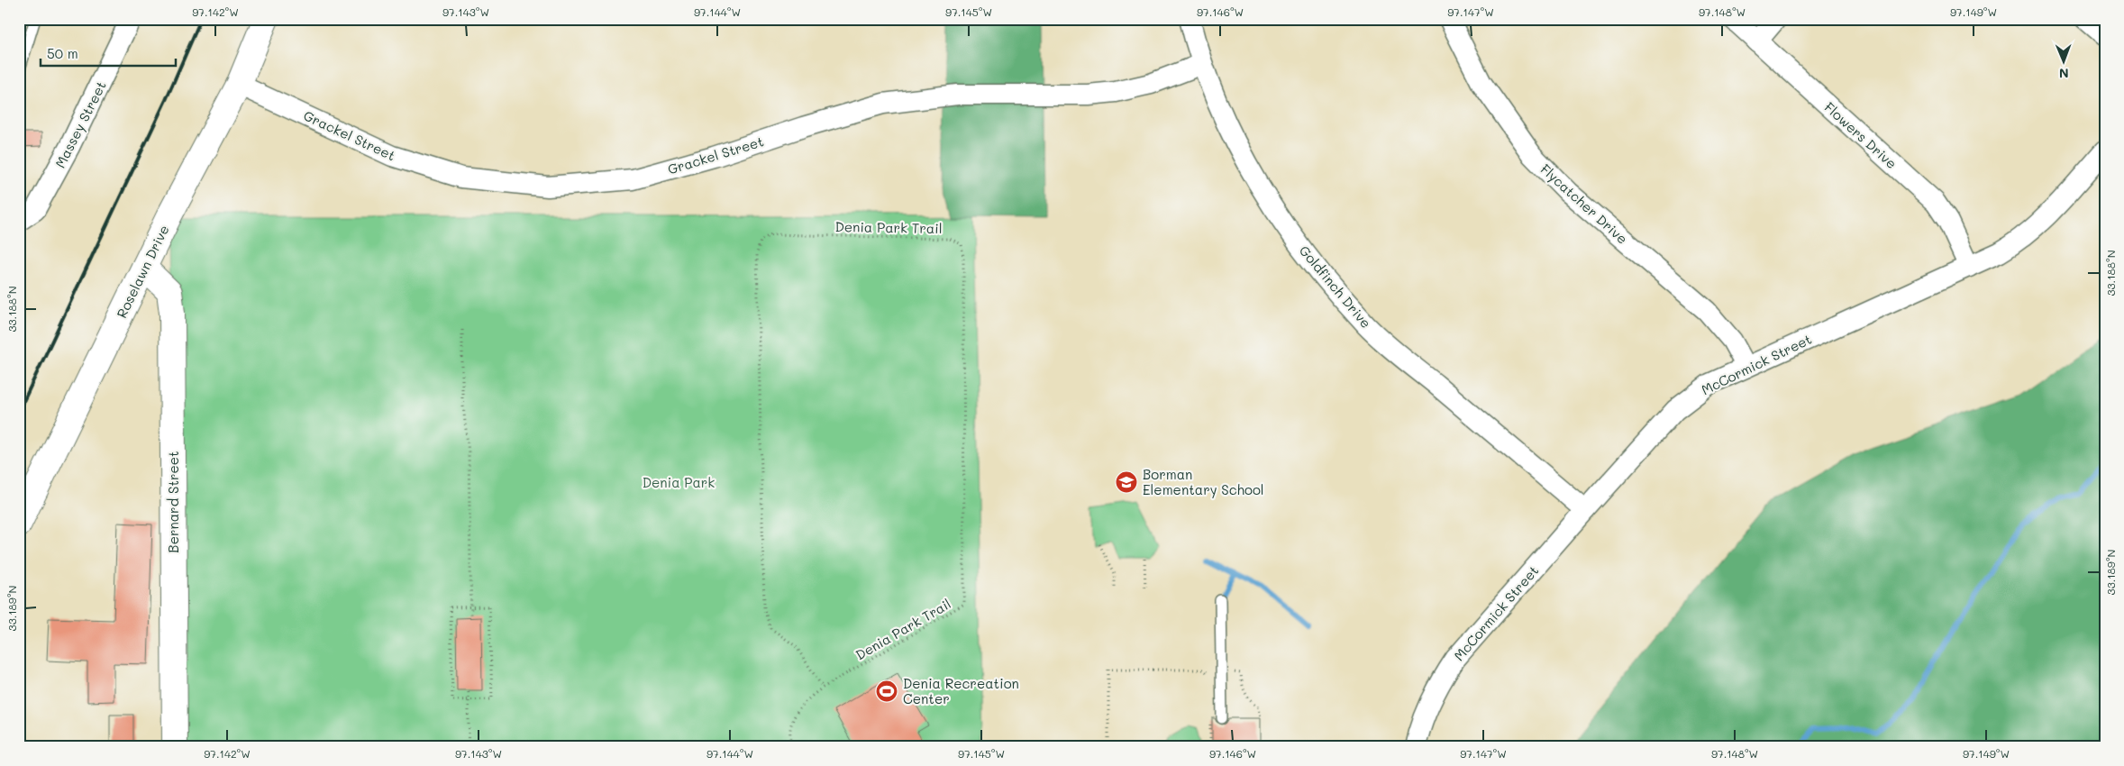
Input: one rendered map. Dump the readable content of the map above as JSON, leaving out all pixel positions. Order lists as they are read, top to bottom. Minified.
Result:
{"streets":{"street":["Massey Street","Grackel Street","Flowers Drive","Flycatcher Drive","Roselawn Drive","Goldfinch Drive","McCormick Street","Bernard Street"],"path":["Denia Park Trail"]},"crossings":[["Grackel Street","Roselawn Drive"],["Grackel Street","Goldfinch Drive"],["Flowers Drive","McCormick Street"],["Flycatcher Drive","McCormick Street"],["Roselawn Drive","Bernard Street"],["Goldfinch Drive","McCormick Street"]],"parks":["Denia Park"],"places":{"school or university":["Borman Elementary School"],"sports":["Denia Recreation Center"]},"scale_bar":"50 m","north":"bottom","coordinates":["97.142°W","97.143°W","97.144°W","97.145°W","97.146°W","97.147°W","97.148°W","97.149°W","33.188°N","33.189°N"]}
